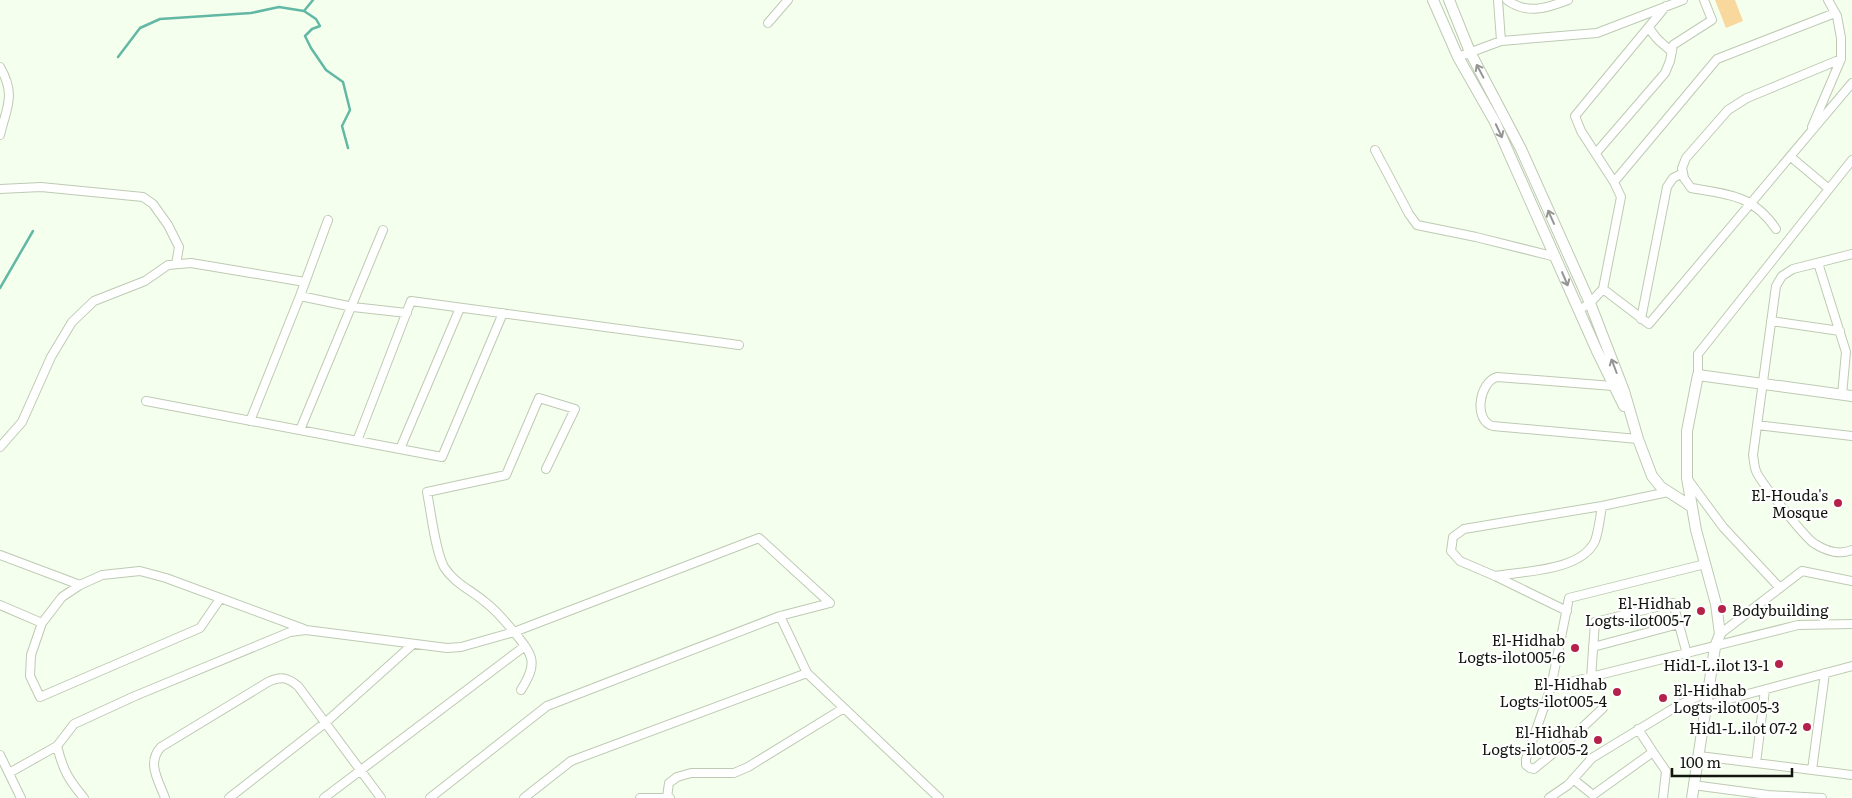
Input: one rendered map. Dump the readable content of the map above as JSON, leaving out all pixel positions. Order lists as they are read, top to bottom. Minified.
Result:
{"places":["El-Houda's Mosque","Bodybuilding","El-Hidhab Logts-ilot005-7","El-Hidhab Logts-ilot005-6","Hid1-L.ilot 13-1","El-Hidhab Logts-ilot005-4","El-Hidhab Logts-ilot005-3","Hid1-L.ilot 07-2","El-Hidhab Logts-ilot005-2"],"scale_bar":"100 m"}
